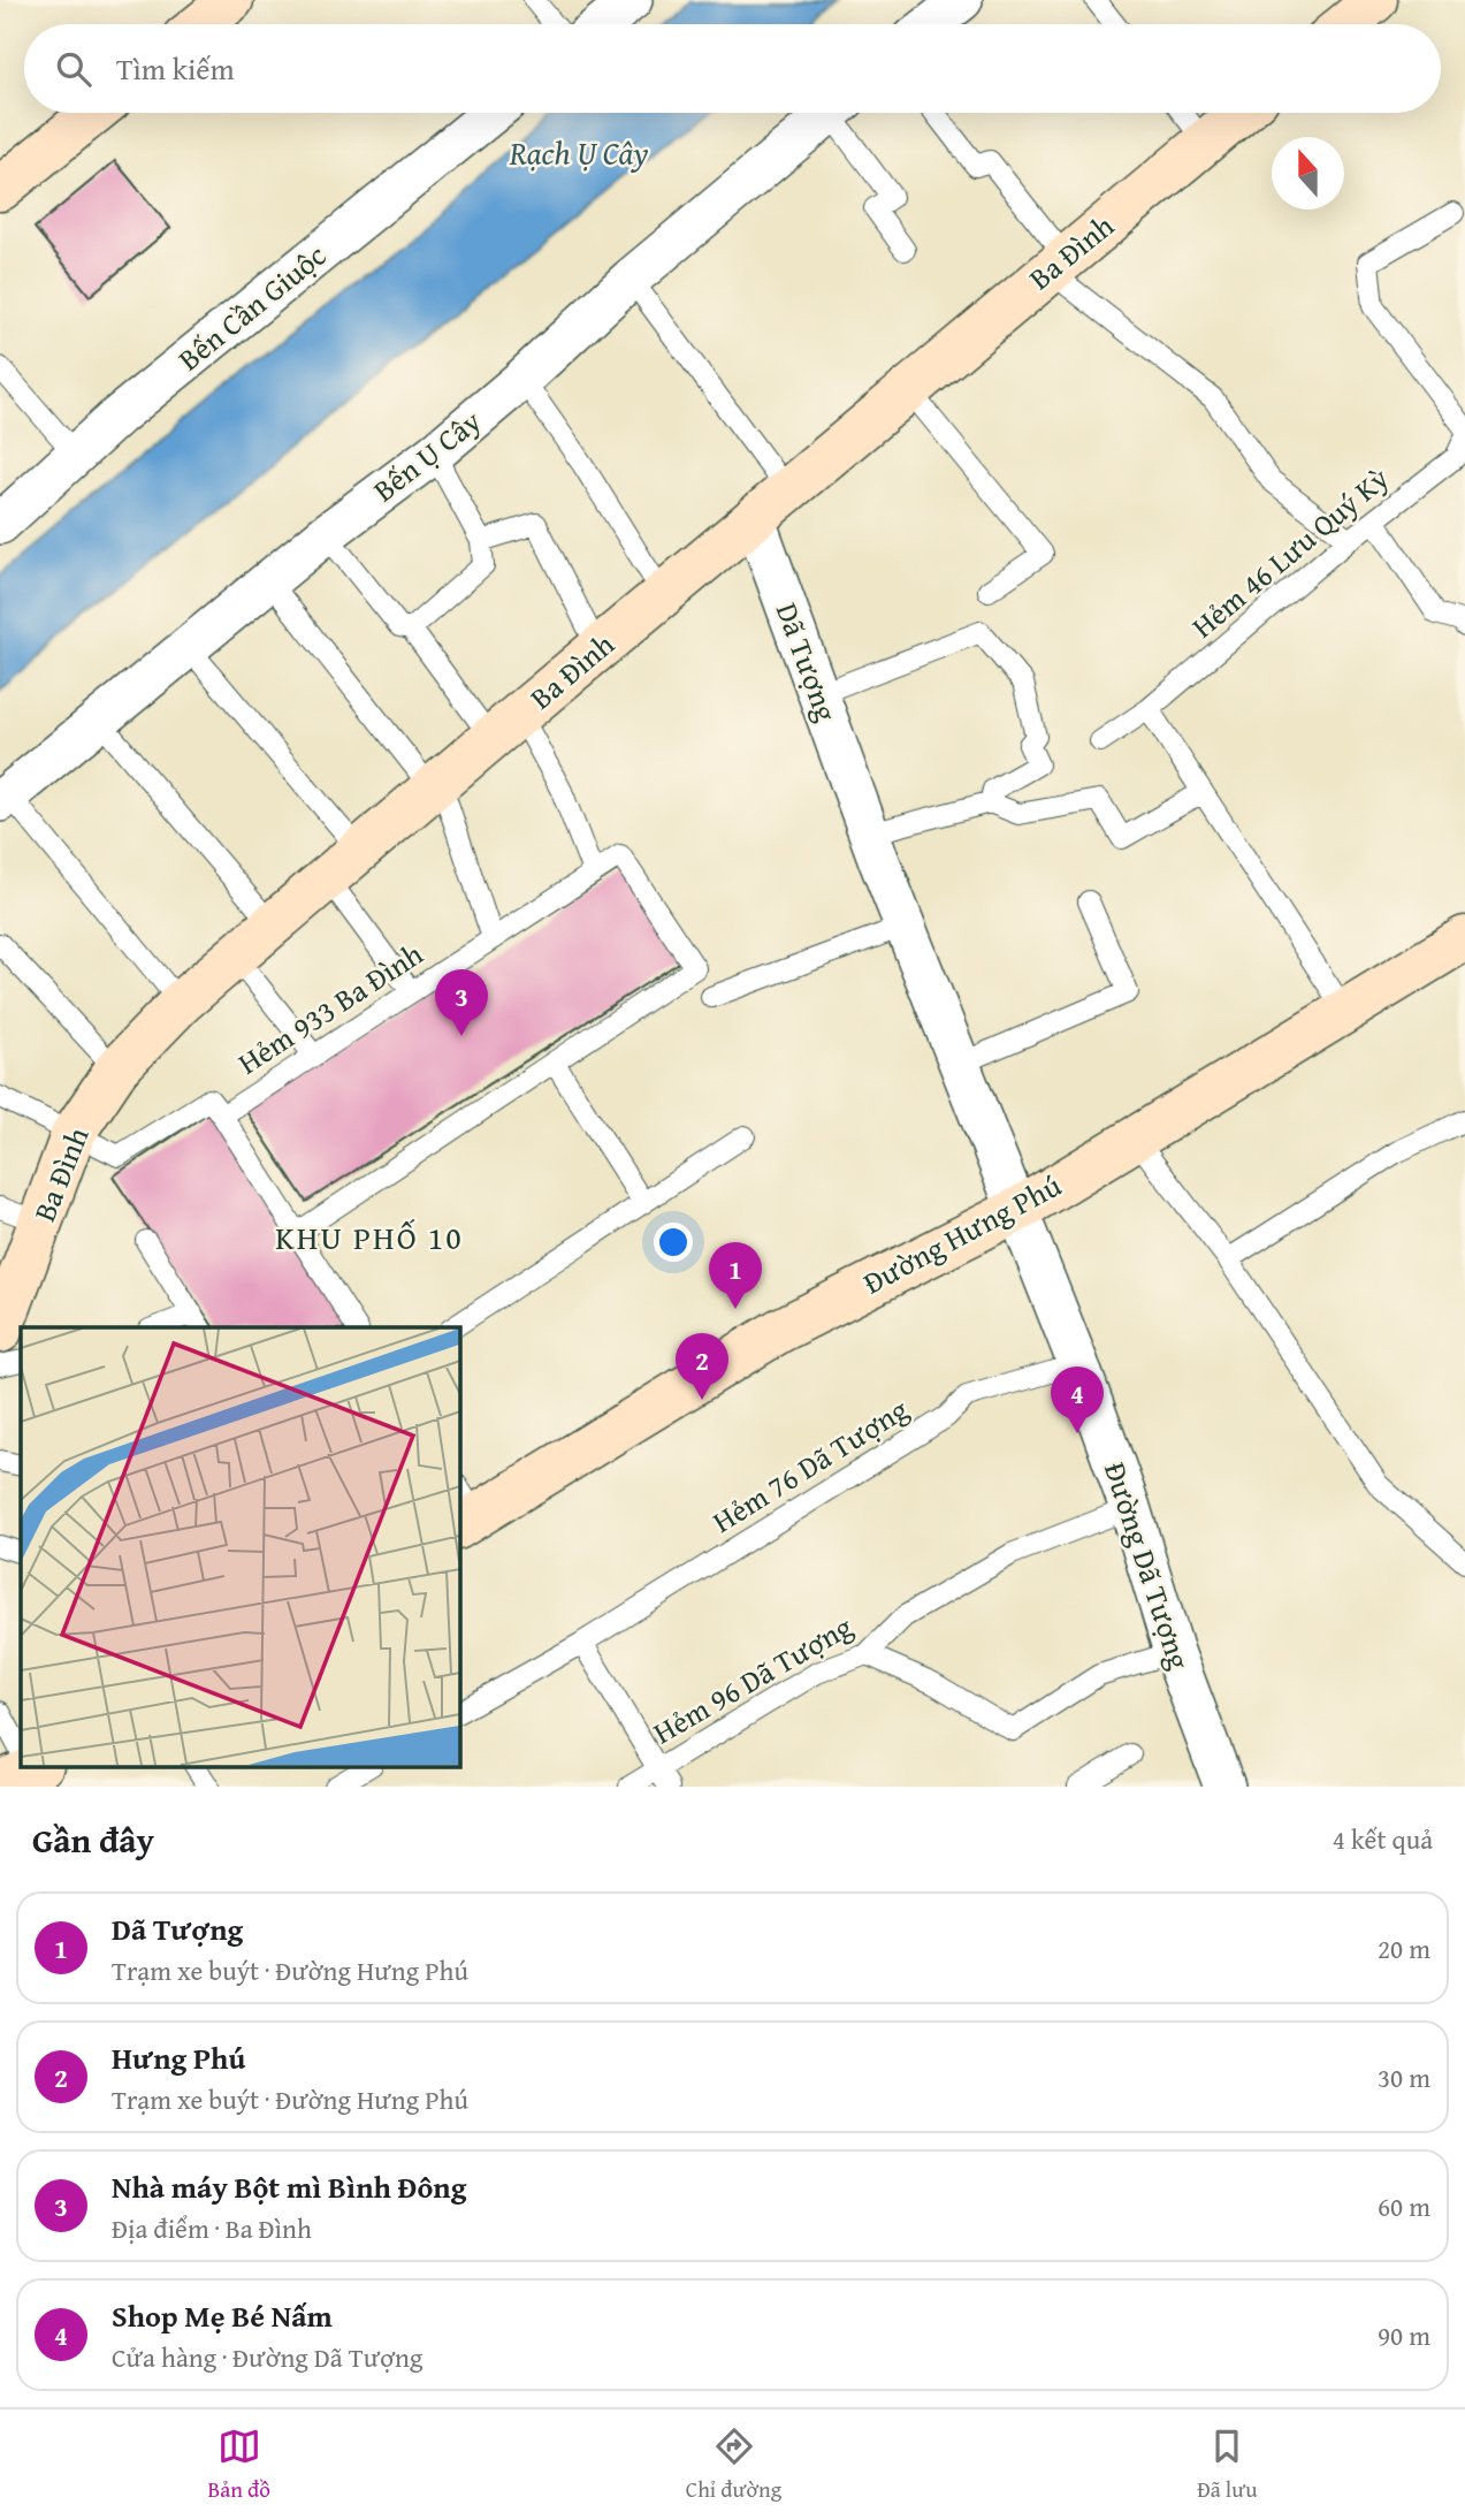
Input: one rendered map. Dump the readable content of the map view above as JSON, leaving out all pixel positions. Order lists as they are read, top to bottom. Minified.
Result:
{"streets":{"street":["Ba Đình","Bến Cần Giuộc","Bến Ụ Cây","Dã Tượng","Đường Hưng Phú","Đường Dã Tượng"],"lane":["Hẻm 46 Lưu Quý Kỳ","Hẻm 933 Ba Đình","Hẻm 76 Dã Tượng","Hẻm 96 Dã Tượng"]},"crossings":[["Ba Đình","Dã Tượng"],["Ba Đình","Hẻm 933 Ba Đình"],["Dã Tượng","Đường Hưng Phú"],["Dã Tượng","Đường Dã Tượng"],["Đường Hưng Phú","Đường Dã Tượng"],["Hẻm 76 Dã Tượng","Đường Dã Tượng"],["Đường Dã Tượng","Hẻm 96 Dã Tượng"]],"districts":["KHU PHỐ 10"],"water":["Rạch Ụ Cây"],"north":"top","page":{"search":"Tìm kiếm","pins":["3","1","2","4"],"heading":["Gần đây","4 kết quả"],"list":[{"mark":"1","name":"Dã Tượng","note":"Trạm xe buýt · Đường Hưng Phú","value":"20 m"},{"mark":"2","name":"Hưng Phú","note":"Trạm xe buýt · Đường Hưng Phú","value":"30 m"},{"mark":"3","name":"Nhà máy Bột mì Bình Đông","note":"Địa điểm · Ba Đình","value":"60 m"},{"mark":"4","name":"Shop Mẹ Bé Nấm","note":"Cửa hàng · Đường Dã Tượng","value":"90 m"}],"nav":["Bản đồ","Chỉ đường","Đã lưu"]}}
